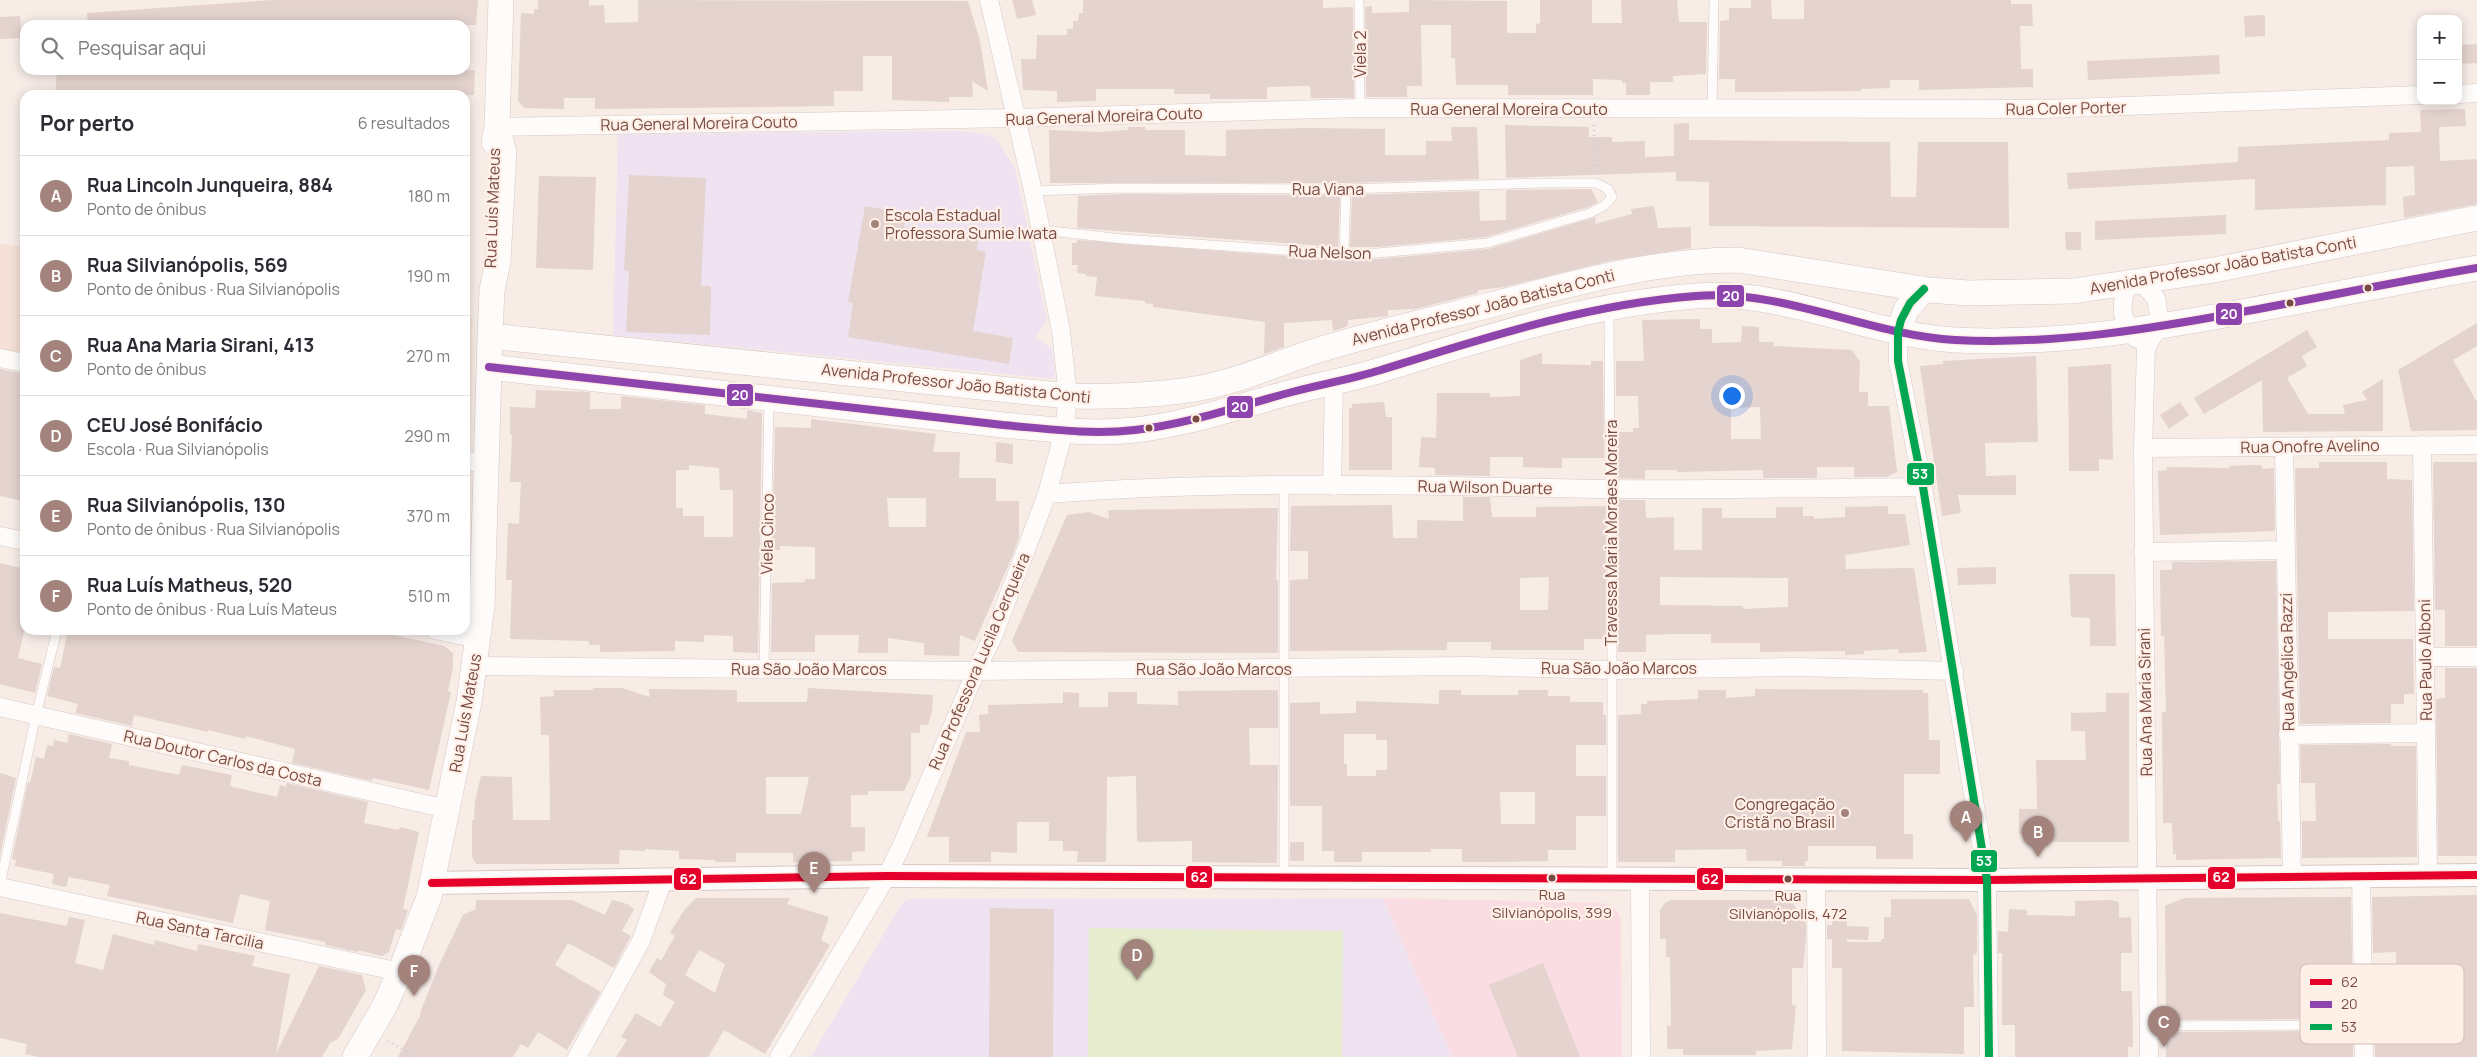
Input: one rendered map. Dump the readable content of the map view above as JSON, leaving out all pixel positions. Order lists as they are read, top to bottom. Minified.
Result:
{"streets":{"main road":["Rua Luís Mateus","Avenida Professor João Batista Conti"],"street":["Rua Coler Porter","Rua General Moreira Couto","Rua Onofre Avelino","Rua Wilson Duarte","Rua Paulo Alboni","Rua Professora Lucila Cerqueira","Rua Angélica Razzi","Rua São João Marcos","Rua Ana Maria Sirani","Rua Doutor Carlos da Costa","Rua Santa Tarcilia"],"lane":["Viela 2","Rua Viana","Rua Nelson","Travessa Maria Moraes Moreira","Viela Cinco"]},"crossings":[["Viela 2","Rua General Moreira Couto"],["Rua Coler Porter","Rua General Moreira Couto"],["Rua General Moreira Couto","Rua Luís Mateus"],["Rua General Moreira Couto","Rua Professora Lucila Cerqueira"],["Rua Viana","Rua Nelson"],["Rua Viana","Rua Professora Lucila Cerqueira"],["Rua Luís Mateus","Avenida Professor João Batista Conti"],["Rua Luís Mateus","Rua São João Marcos"],["Rua Luís Mateus","Rua Doutor Carlos da Costa"],["Rua Luís Mateus","Rua Santa Tarcilia"],["Rua Nelson","Rua Professora Lucila Cerqueira"],["Avenida Professor João Batista Conti","Travessa Maria Moraes Moreira"],["Avenida Professor João Batista Conti","Viela Cinco"],["Avenida Professor João Batista Conti","Rua Professora Lucila Cerqueira"],["Avenida Professor João Batista Conti","Rua Ana Maria Sirani"],["Rua Onofre Avelino","Rua Paulo Alboni"],["Rua Onofre Avelino","Rua Angélica Razzi"],["Rua Onofre Avelino","Rua Ana Maria Sirani"],["Rua Wilson Duarte","Travessa Maria Moraes Moreira"],["Rua Wilson Duarte","Rua Professora Lucila Cerqueira"],["Travessa Maria Moraes Moreira","Rua São João Marcos"],["Viela Cinco","Rua São João Marcos"],["Rua Professora Lucila Cerqueira","Rua São João Marcos"]],"places":["Escola Estadual Professora Sumie Iwata","Congregação Cristã no Brasil","Rua Silvianópolis, 399","Rua Silvianópolis, 472"],"lines":["transit line 20","transit line 53","transit line 62"],"legend":["62","20","53"],"page":{"map_buttons":["+","−"],"search":"Pesquisar aqui","heading":["Por perto","6 resultados"],"list":[{"mark":"A","name":"Rua Lincoln Junqueira, 884","note":"Ponto de ônibus","value":"180 m"},{"mark":"B","name":"Rua Silvianópolis, 569","note":"Ponto de ônibus · Rua Silvianópolis","value":"190 m"},{"mark":"C","name":"Rua Ana Maria Sirani, 413","note":"Ponto de ônibus","value":"270 m"},{"mark":"D","name":"CEU José Bonifácio","note":"Escola · Rua Silvianópolis","value":"290 m"},{"mark":"E","name":"Rua Silvianópolis, 130","note":"Ponto de ônibus · Rua Silvianópolis","value":"370 m"},{"mark":"F","name":"Rua Luís Matheus, 520","note":"Ponto de ônibus · Rua Luís Mateus","value":"510 m"}],"pins":["A","B","E","D","F","C"]}}
